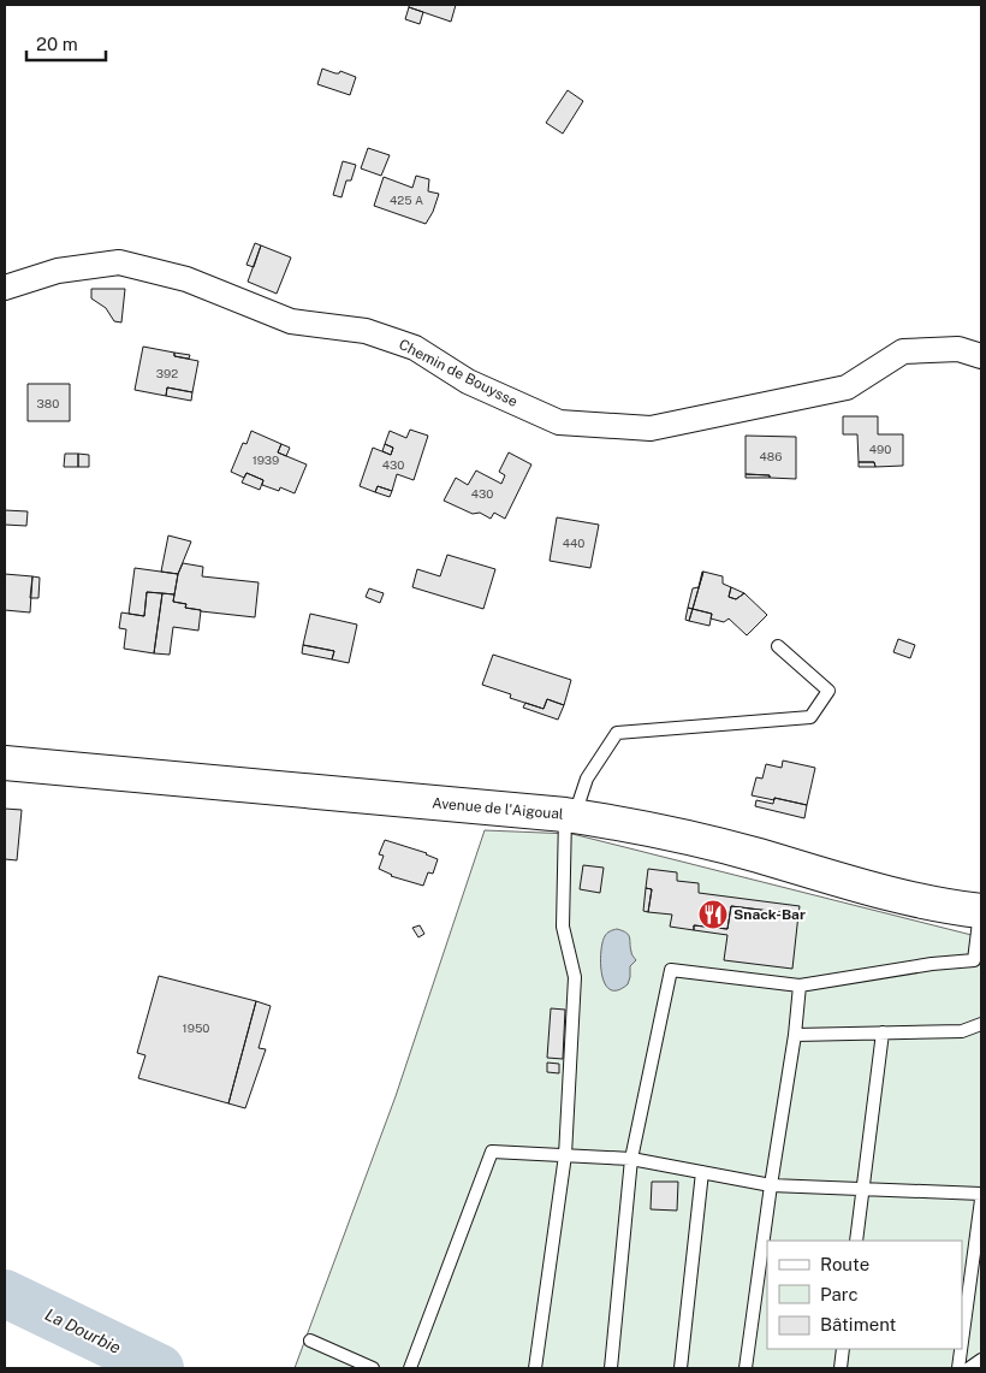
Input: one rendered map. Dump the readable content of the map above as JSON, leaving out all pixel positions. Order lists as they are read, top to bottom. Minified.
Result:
{"streets":{"main road":["Avenue de l'Aigoual"],"street":["Chemin de Bouysse"]},"water":["La Dourbie"],"places":{"restaurant":["Snack-Bar"]},"house_numbers":["425 A","392","380","490","486","1939","430","430","440","1950"],"legend":["Route","Parc","Bâtiment"],"scale_bar":"20 m"}
